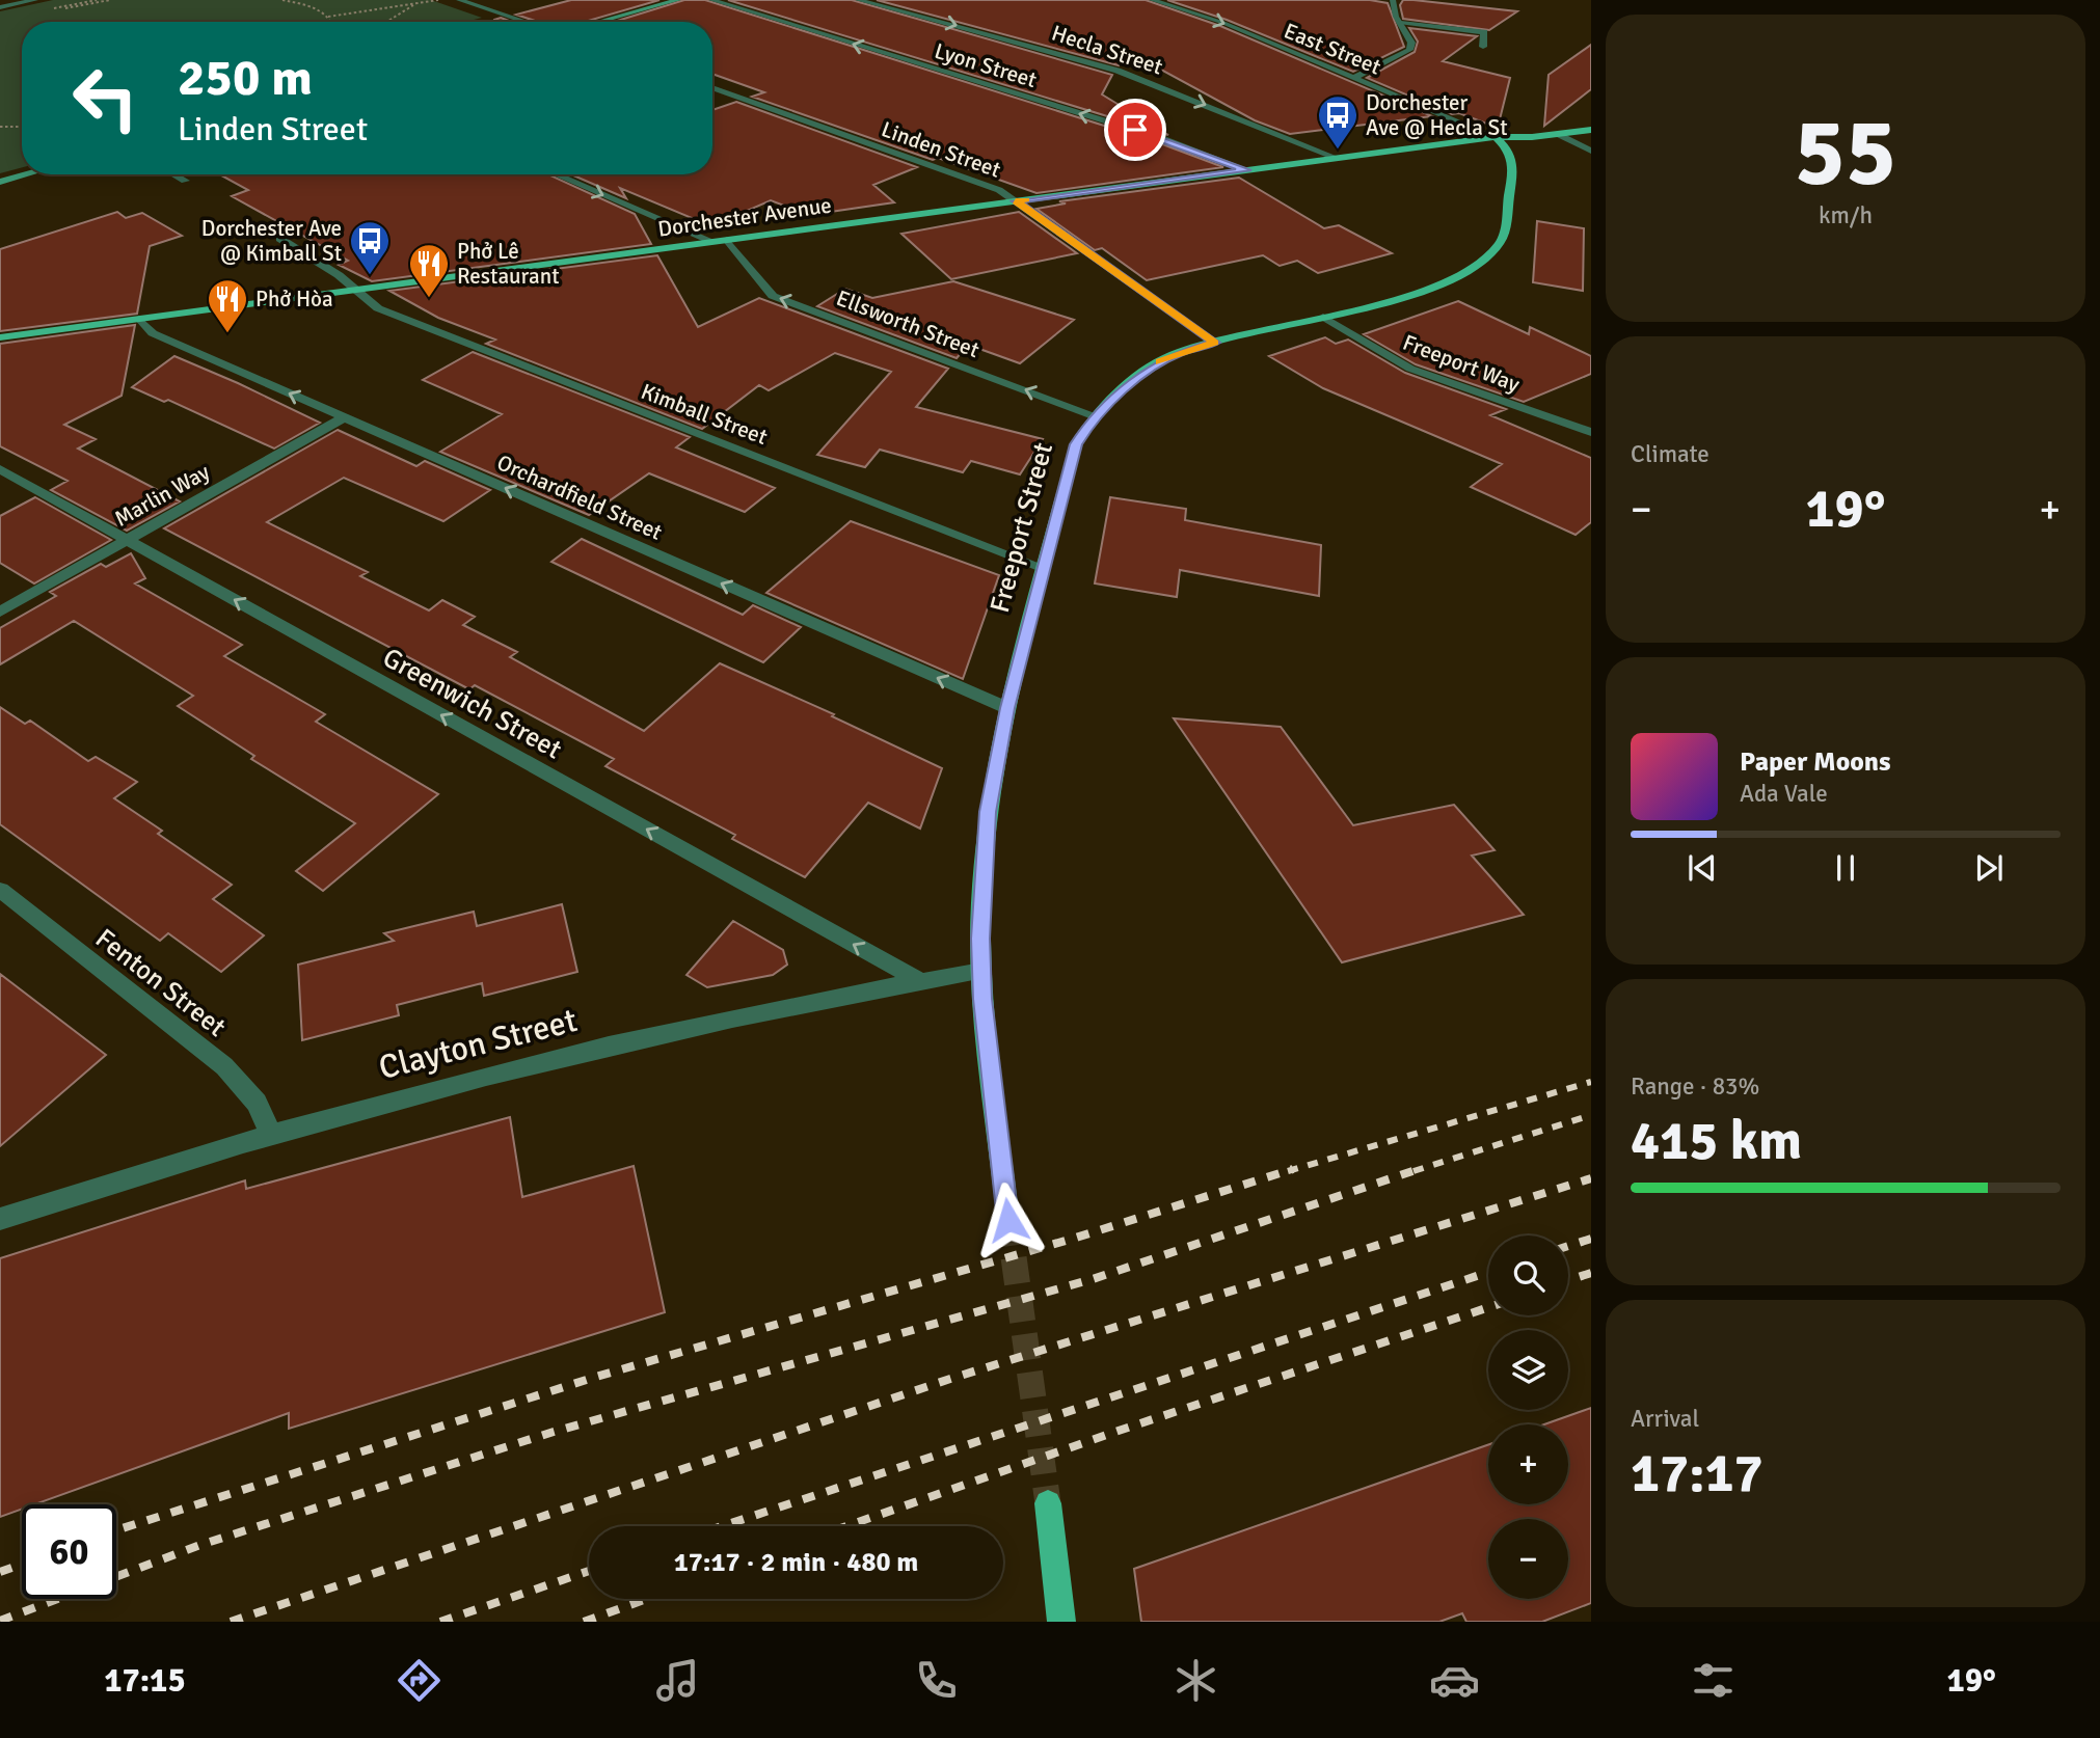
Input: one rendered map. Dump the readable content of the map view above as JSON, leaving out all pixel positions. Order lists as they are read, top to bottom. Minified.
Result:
{"streets":{"main road":["Dorchester Avenue","Freeport Street"],"street":["East Street","Hecla Street","Lyon Street","Linden Street","Ellsworth Street","Freeport Way","Kimball Street","Marlin Way","Orchardfield Street","Greenwich Street","Fenton Street","Clayton Street"]},"crossings":[["East Street","Dorchester Avenue"],["East Street","Freeport Street"],["Hecla Street","Dorchester Avenue"],["Lyon Street","Dorchester Avenue"],["Linden Street","Dorchester Avenue"],["Linden Street","Freeport Street"],["Dorchester Avenue","Ellsworth Street"],["Dorchester Avenue","Kimball Street"],["Dorchester Avenue","Orchardfield Street"],["Dorchester Avenue","Freeport Street"],["Ellsworth Street","Freeport Street"],["Freeport Way","Freeport Street"],["Kimball Street","Freeport Street"],["Marlin Way","Orchardfield Street"],["Marlin Way","Greenwich Street"],["Orchardfield Street","Freeport Street"],["Freeport Street","Clayton Street"],["Greenwich Street","Clayton Street"],["Fenton Street","Clayton Street"]],"one_way":["East Street","Hecla Street","Lyon Street","Ellsworth Street","Orchardfield Street","Greenwich Street"],"places":{"bus stop":["Dorchester Ave @ Hecla St","Dorchester Ave @ Kimball St"],"restaurant":["Phở Lê Restaurant","Phở Hòa"]},"page":{"tile":[["55","km/h"],"Climate",["Range · 83%","415 km"],["Arrival","17:17"]],"turn":["250 m","Linden Street"],"heat":["−","19°","+"],"song":["Paper Moons","Ada Vale"],"map_buttons":["+","−"],"limit":"60","trip":"17:17 · 2 min · 480 m","tabs":["17:15","19°"]}}
